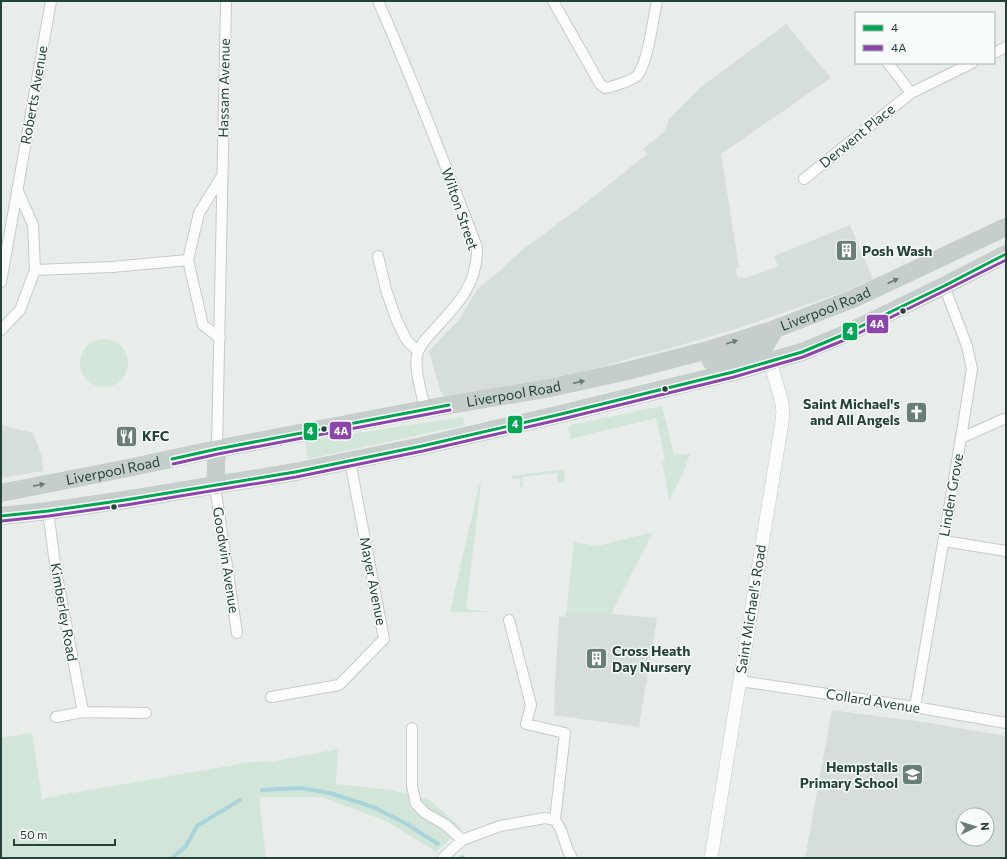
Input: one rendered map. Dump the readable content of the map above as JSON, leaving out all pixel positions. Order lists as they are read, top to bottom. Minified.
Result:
{"streets":{"highway":["Liverpool Road"],"street":["Hassam Avenue","Roberts Avenue","Derwent Place","Wilton Street","Linden Grove","Goodwin Avenue","Mayer Avenue","Saint Michael's Road","Kimberley Road","Collard Avenue"]},"crossings":[["Hassam Avenue","Liverpool Road"],["Liverpool Road","Linden Grove"],["Liverpool Road","Goodwin Avenue"],["Liverpool Road","Mayer Avenue"],["Liverpool Road","Saint Michael's Road"],["Liverpool Road","Kimberley Road"],["Linden Grove","Collard Avenue"],["Saint Michael's Road","Collard Avenue"]],"places":{"building":["Posh Wash","Cross Heath Day Nursery"],"church":["Saint Michael's and All Angels"],"restaurant":["KFC"],"school or university":["Hempstalls Primary School"]},"lines":["transit line 4","transit line 4A"],"legend":["4","4A"],"scale_bar":"50 m","north":"right"}
